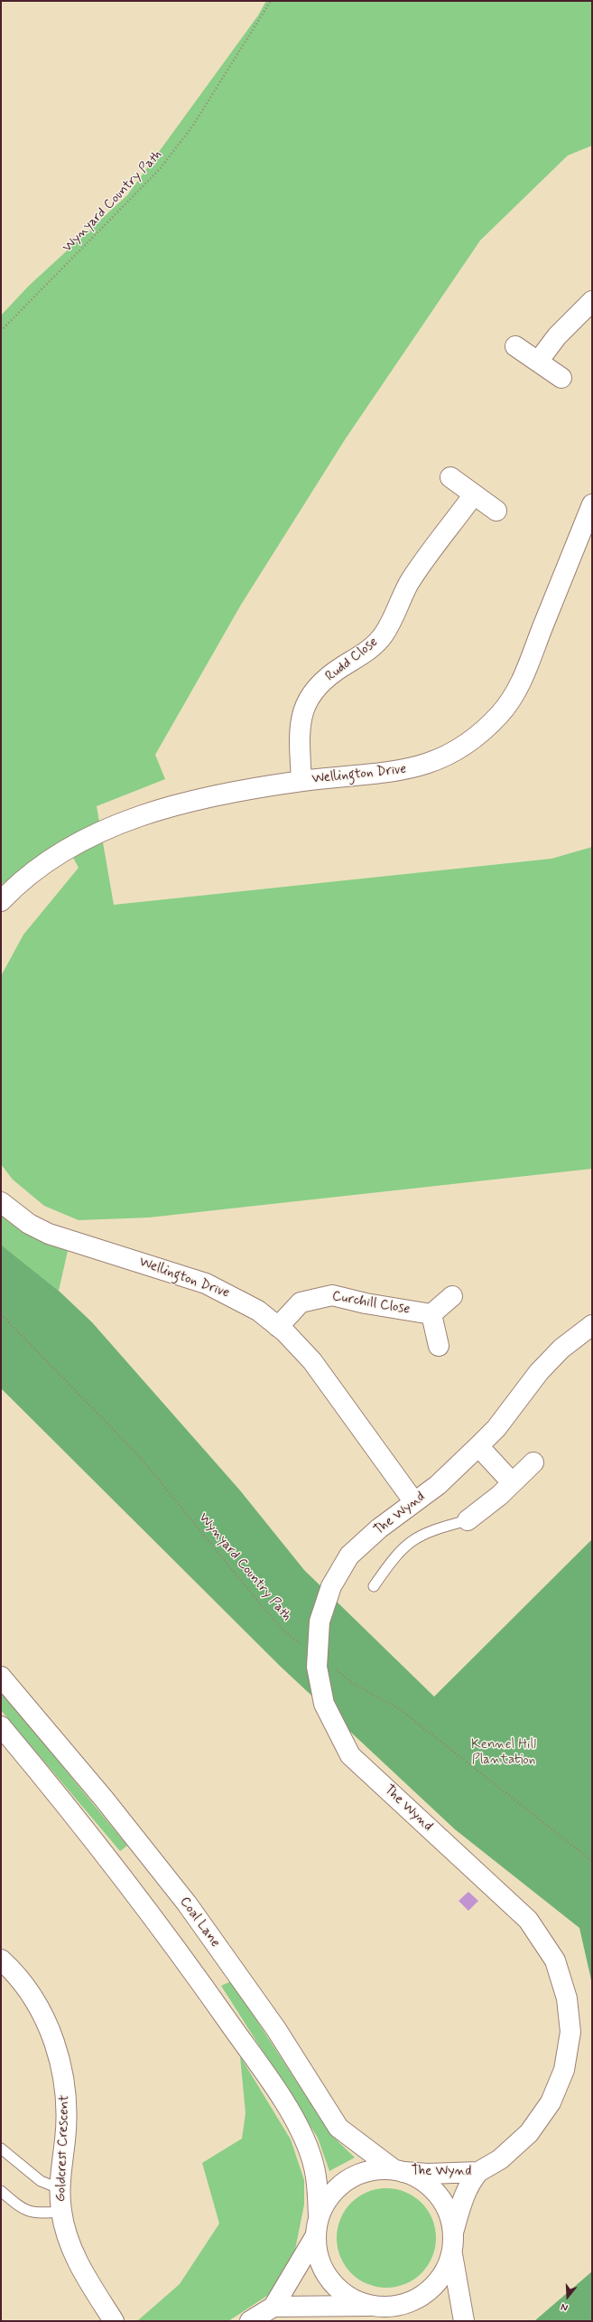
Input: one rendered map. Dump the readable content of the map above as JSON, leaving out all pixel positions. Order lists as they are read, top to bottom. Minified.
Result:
{"streets":{"main road":["Rudd Close","Wellington Drive","Curchill Close","The Wynd","Coal Lane","Goldcrest Crescent"],"path":["Wynyard Country Path"]},"crossings":[["Wynyard Country Path","The Wynd"],["Rudd Close","Wellington Drive"],["Wellington Drive","Curchill Close"],["Wellington Drive","The Wynd"],["The Wynd","Coal Lane"]],"parks":["Kennel Hill Plantation"],"north":"bottom"}
